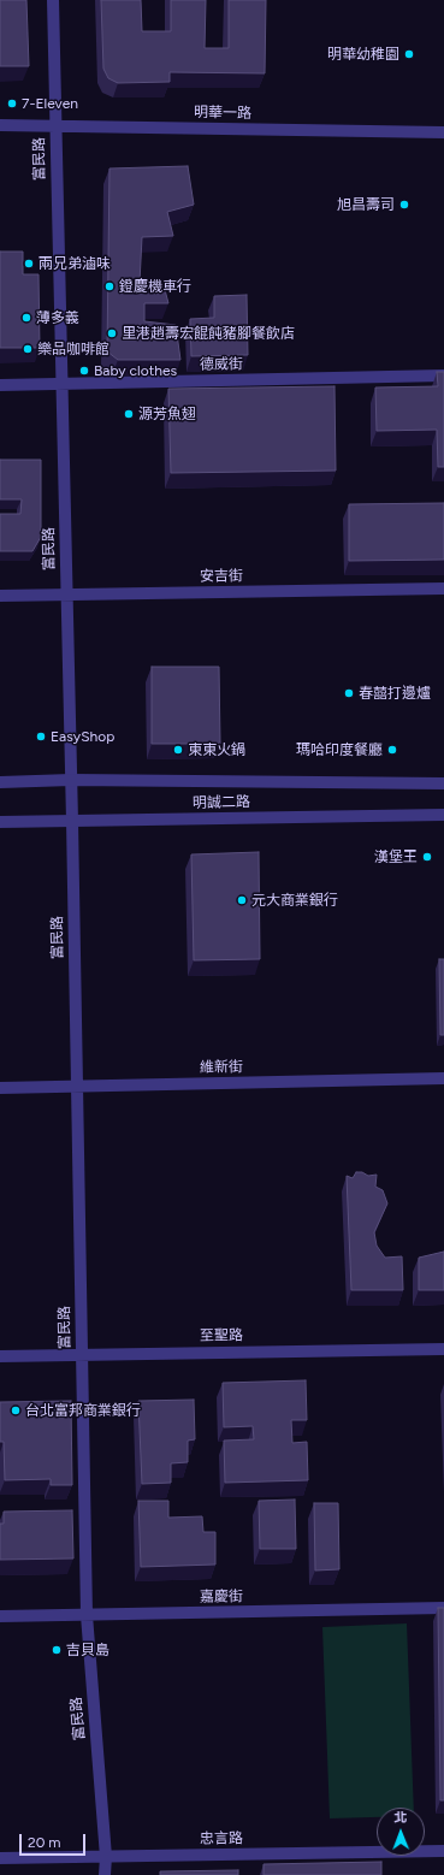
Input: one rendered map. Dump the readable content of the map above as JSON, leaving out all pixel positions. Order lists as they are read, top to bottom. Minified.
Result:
{"streets":{"street":["明華一路","富民路","德威街","安吉街","明誠二路","維新街","至聖路","嘉慶街","忠言路"]},"crossings":[["明華一路","富民路"],["富民路","德威街"],["富民路","安吉街"],["富民路","明誠二路"],["富民路","維新街"],["富民路","至聖路"],["富民路","嘉慶街"],["富民路","忠言路"]],"places":["明華幼稚園","7-Eleven","旭昌壽司","兩兄弟滷味","鐙慶機車行","薄多義","里港趙壽宏餛飩豬腳餐飲店","樂品咖啡館","Baby clothes","源芳魚翅","春囍打邊爐","EasyShop","東東火鍋","瑪哈印度餐廳","漢堡王","元大商業銀行","台北富邦商業銀行","吉貝島"],"scale_bar":"20 m","north":"top"}
